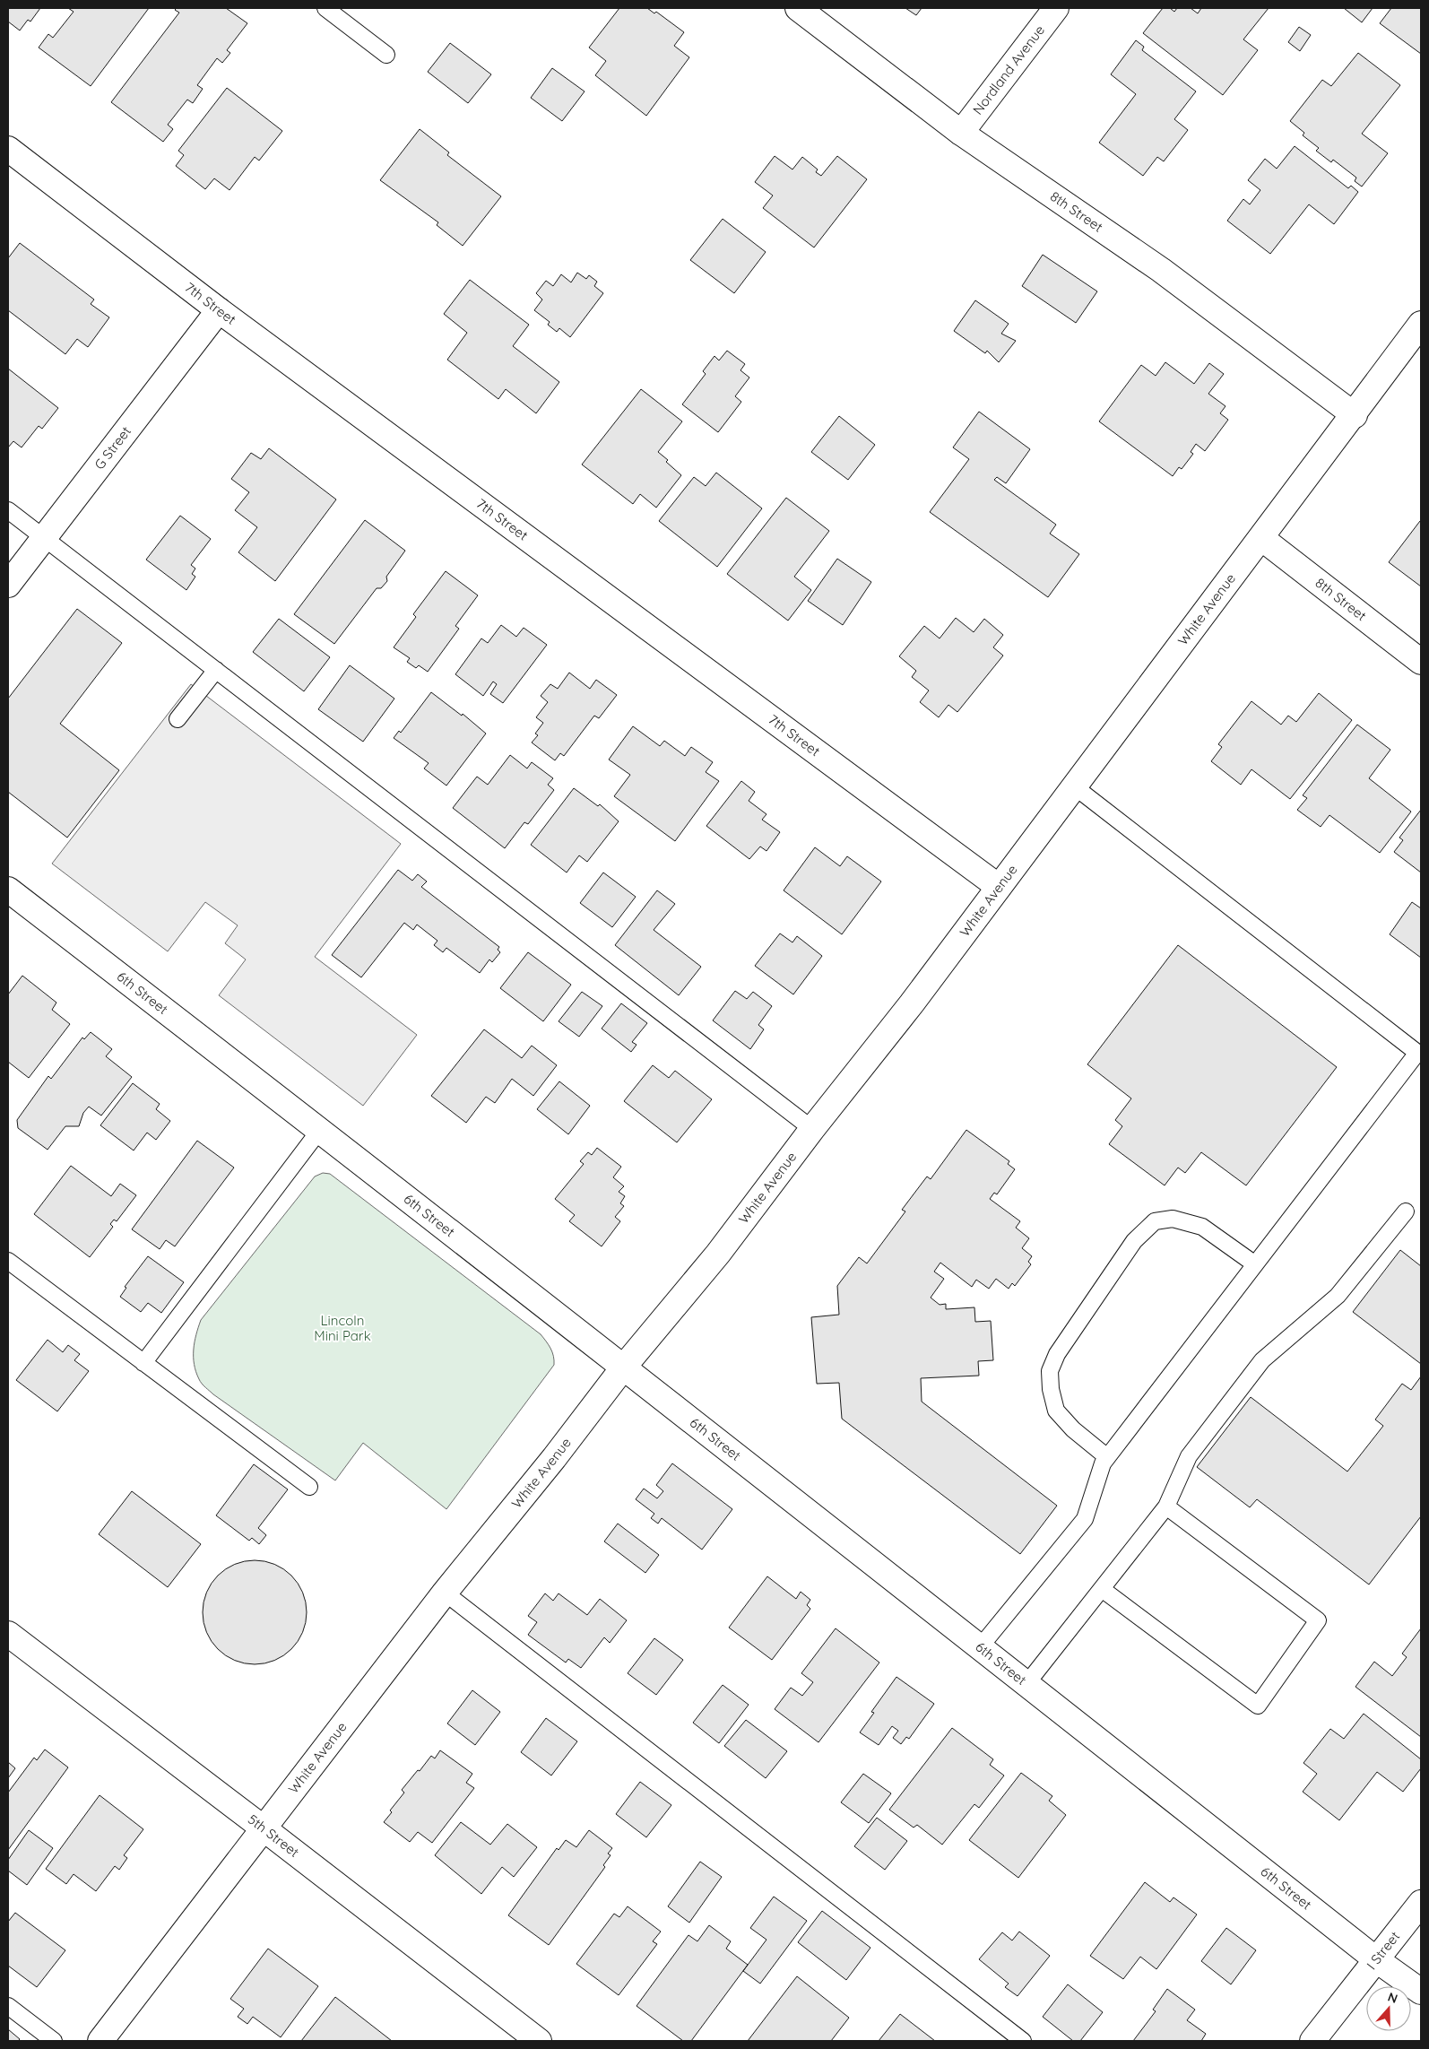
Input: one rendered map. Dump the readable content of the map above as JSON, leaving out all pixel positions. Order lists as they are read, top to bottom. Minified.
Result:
{"streets":{"street":["Nordland Avenue","8th Street","7th Street","G Street","White Avenue","6th Street","5th Street","I Street"]},"crossings":[["Nordland Avenue","8th Street"],["8th Street","White Avenue"],["7th Street","G Street"],["7th Street","White Avenue"],["White Avenue","6th Street"],["White Avenue","5th Street"],["6th Street","I Street"]],"parks":["Lincoln Mini Park"],"north":"top"}
